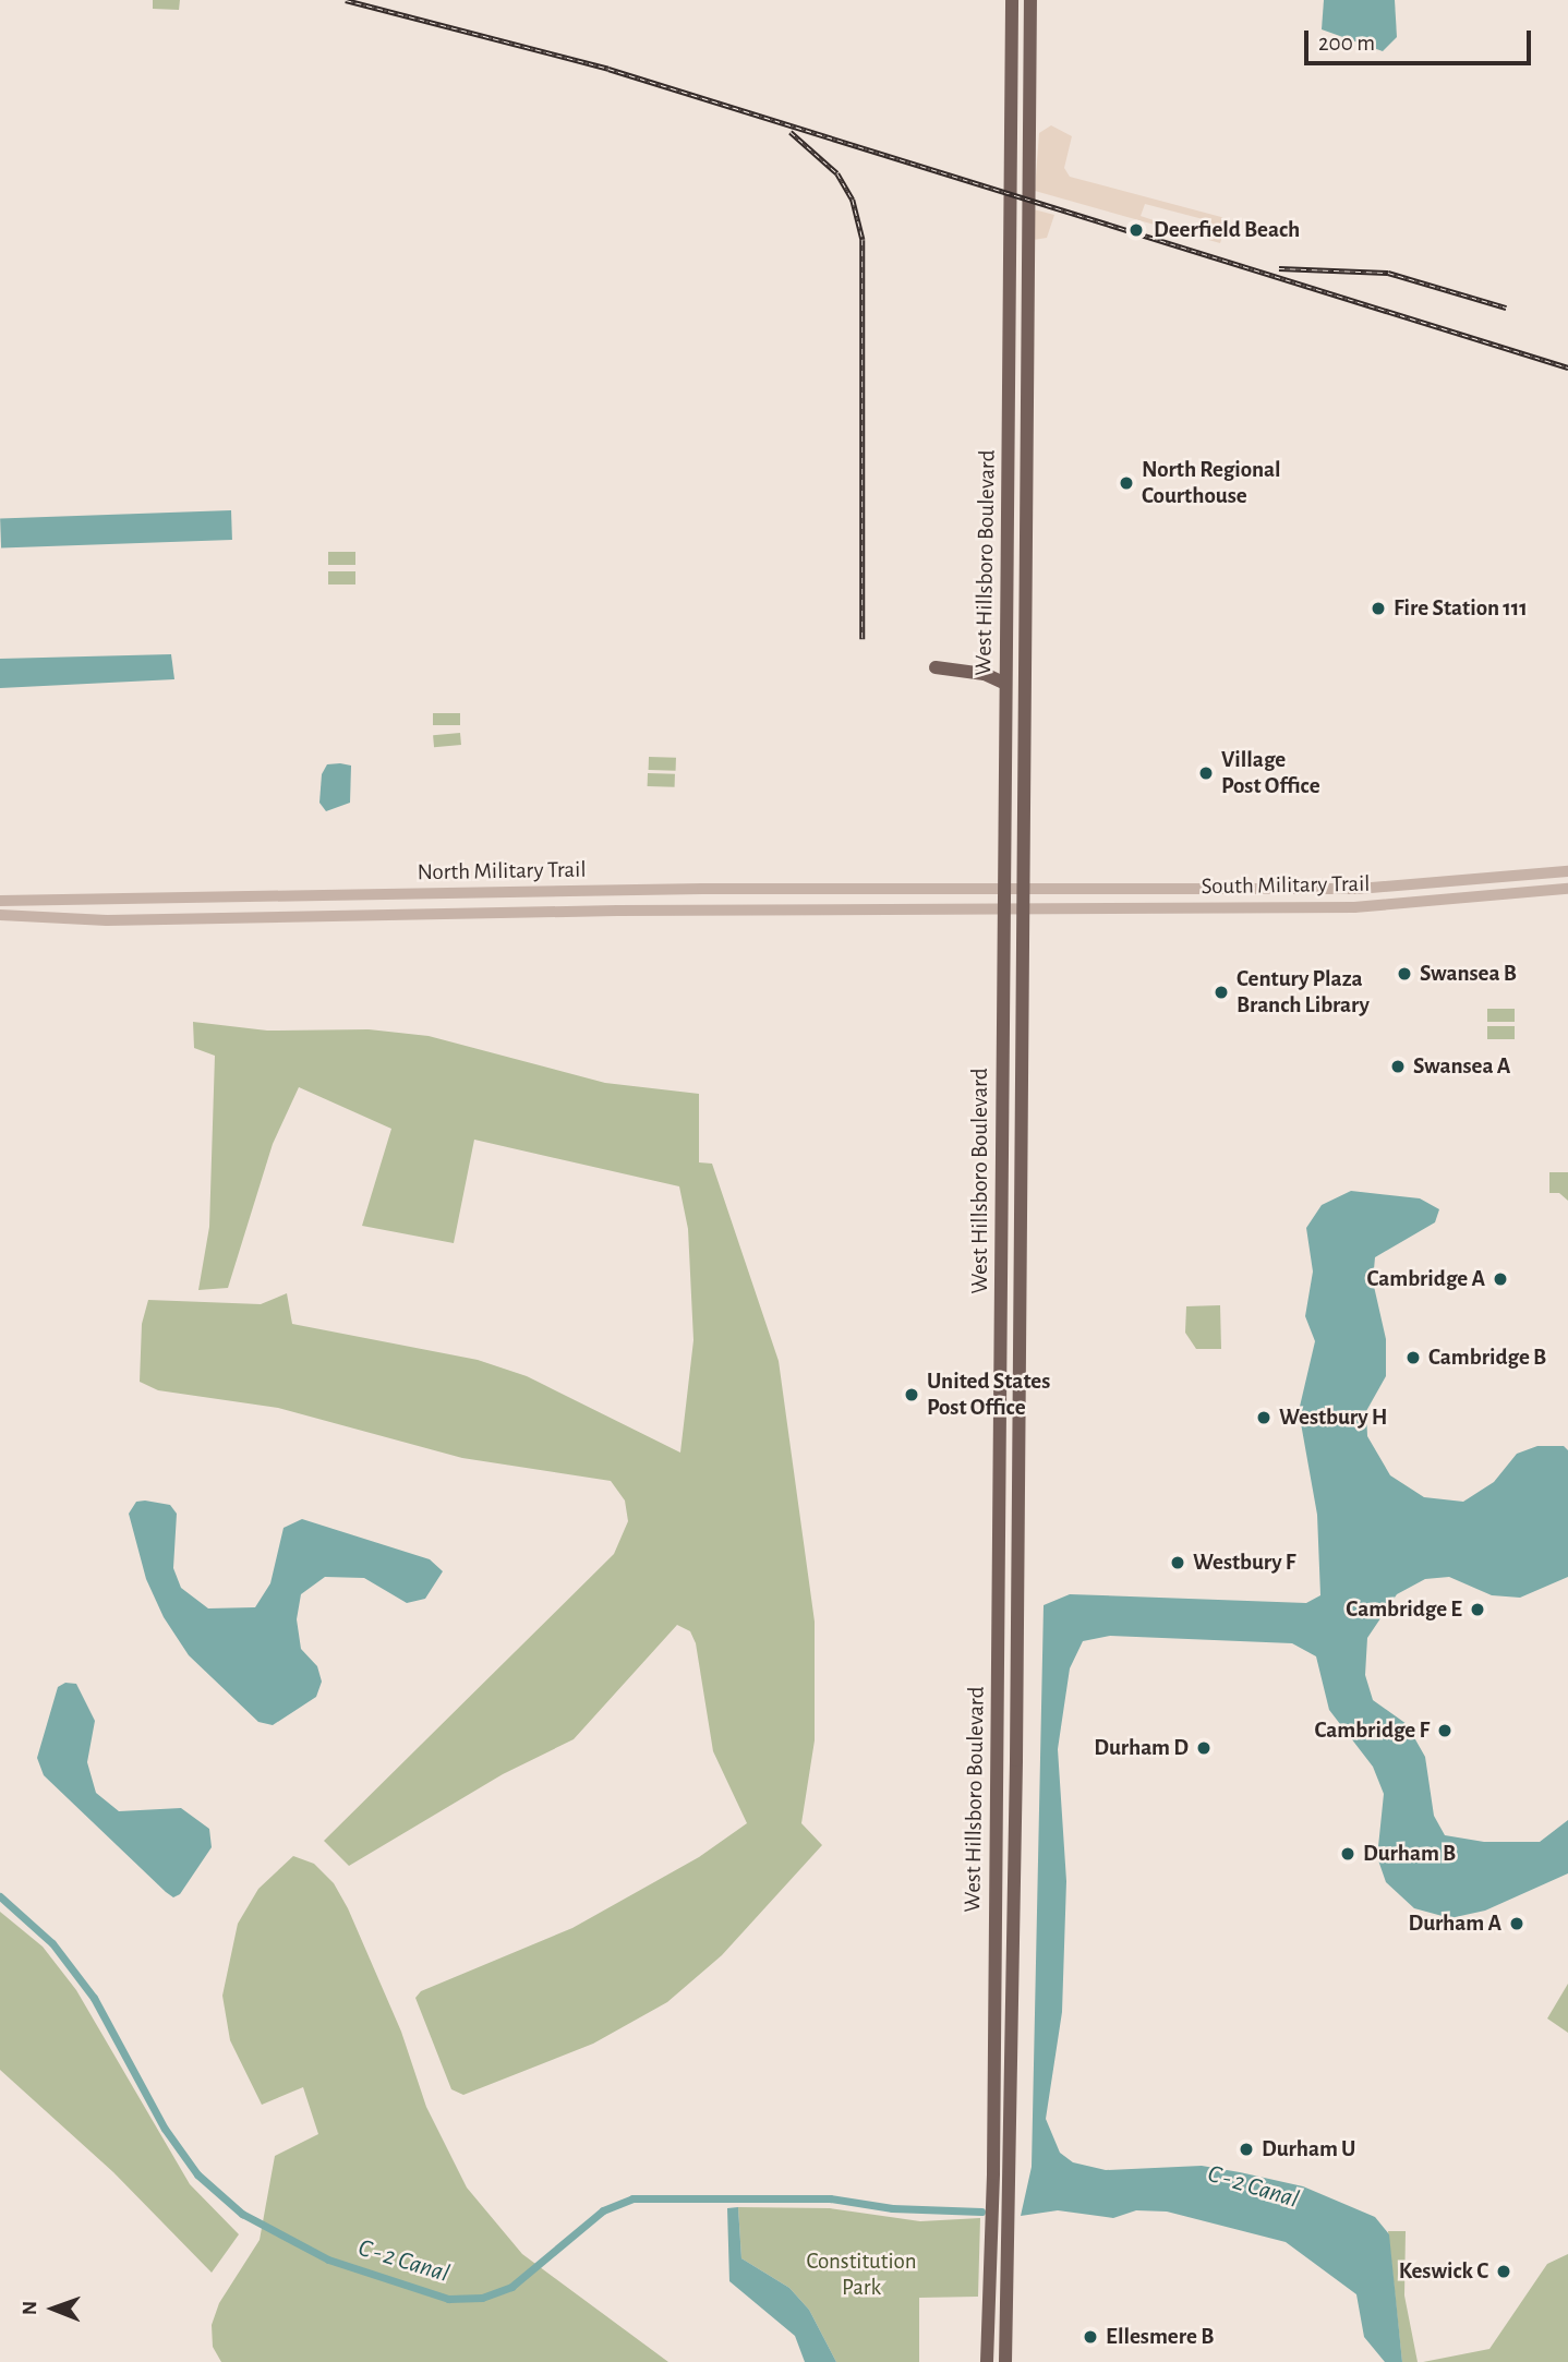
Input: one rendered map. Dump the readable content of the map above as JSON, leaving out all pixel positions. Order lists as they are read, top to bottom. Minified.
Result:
{"streets":{"main road":["West Hillsboro Boulevard"],"street":["North Military Trail","South Military Trail"]},"crossings":[["West Hillsboro Boulevard","North Military Trail"],["West Hillsboro Boulevard","South Military Trail"],["North Military Trail","South Military Trail"]],"water":["C - 2 Canal"],"parks":["Constitution Park"],"places":["Deerfield Beach","North Regional Courthouse","Fire Station 111","Village Post Office","Swansea B","Century Plaza Branch Library","Swansea A","Cambridge A","Cambridge B","United States Post Office","Westbury H","Westbury F","Cambridge E","Cambridge F","Durham D","Durham B","Durham A","Durham U","Keswick C","Ellesmere B"],"scale_bar":"200 m","north":"left"}
